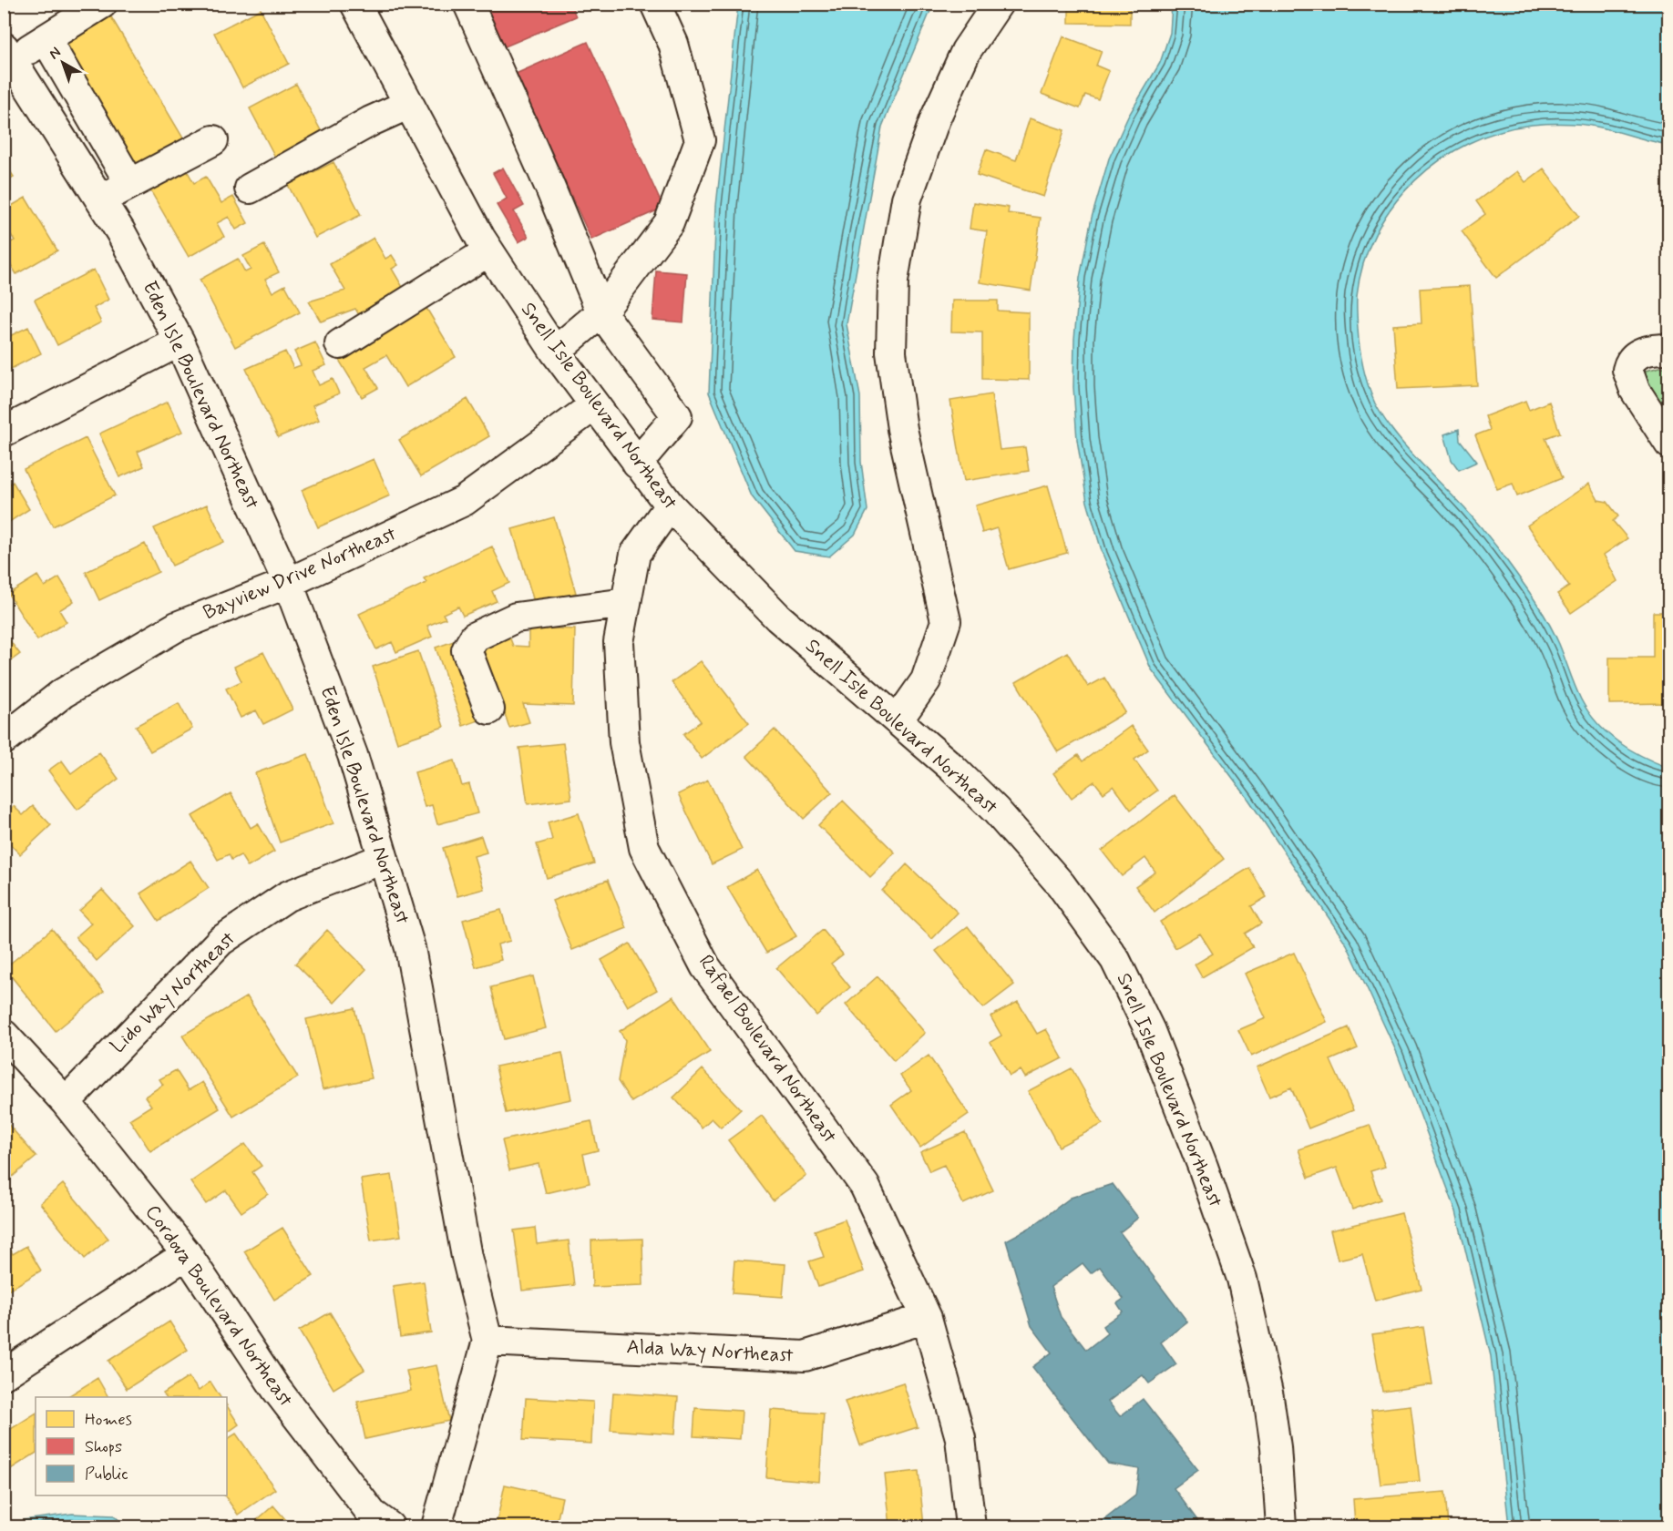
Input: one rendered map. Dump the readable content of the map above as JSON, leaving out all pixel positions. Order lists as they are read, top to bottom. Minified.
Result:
{"streets":{"street":["Eden Isle Boulevard Northeast","Snell Isle Boulevard Northeast","Bayview Drive Northeast","Lido Way Northeast","Rafael Boulevard Northeast","Cordova Boulevard Northeast","Alda Way Northeast"]},"crossings":[["Eden Isle Boulevard Northeast","Bayview Drive Northeast"],["Eden Isle Boulevard Northeast","Lido Way Northeast"],["Eden Isle Boulevard Northeast","Alda Way Northeast"],["Snell Isle Boulevard Northeast","Bayview Drive Northeast"],["Snell Isle Boulevard Northeast","Rafael Boulevard Northeast"],["Lido Way Northeast","Cordova Boulevard Northeast"],["Rafael Boulevard Northeast","Alda Way Northeast"]],"legend":["Homes","Shops","Public"],"north":"top left"}
